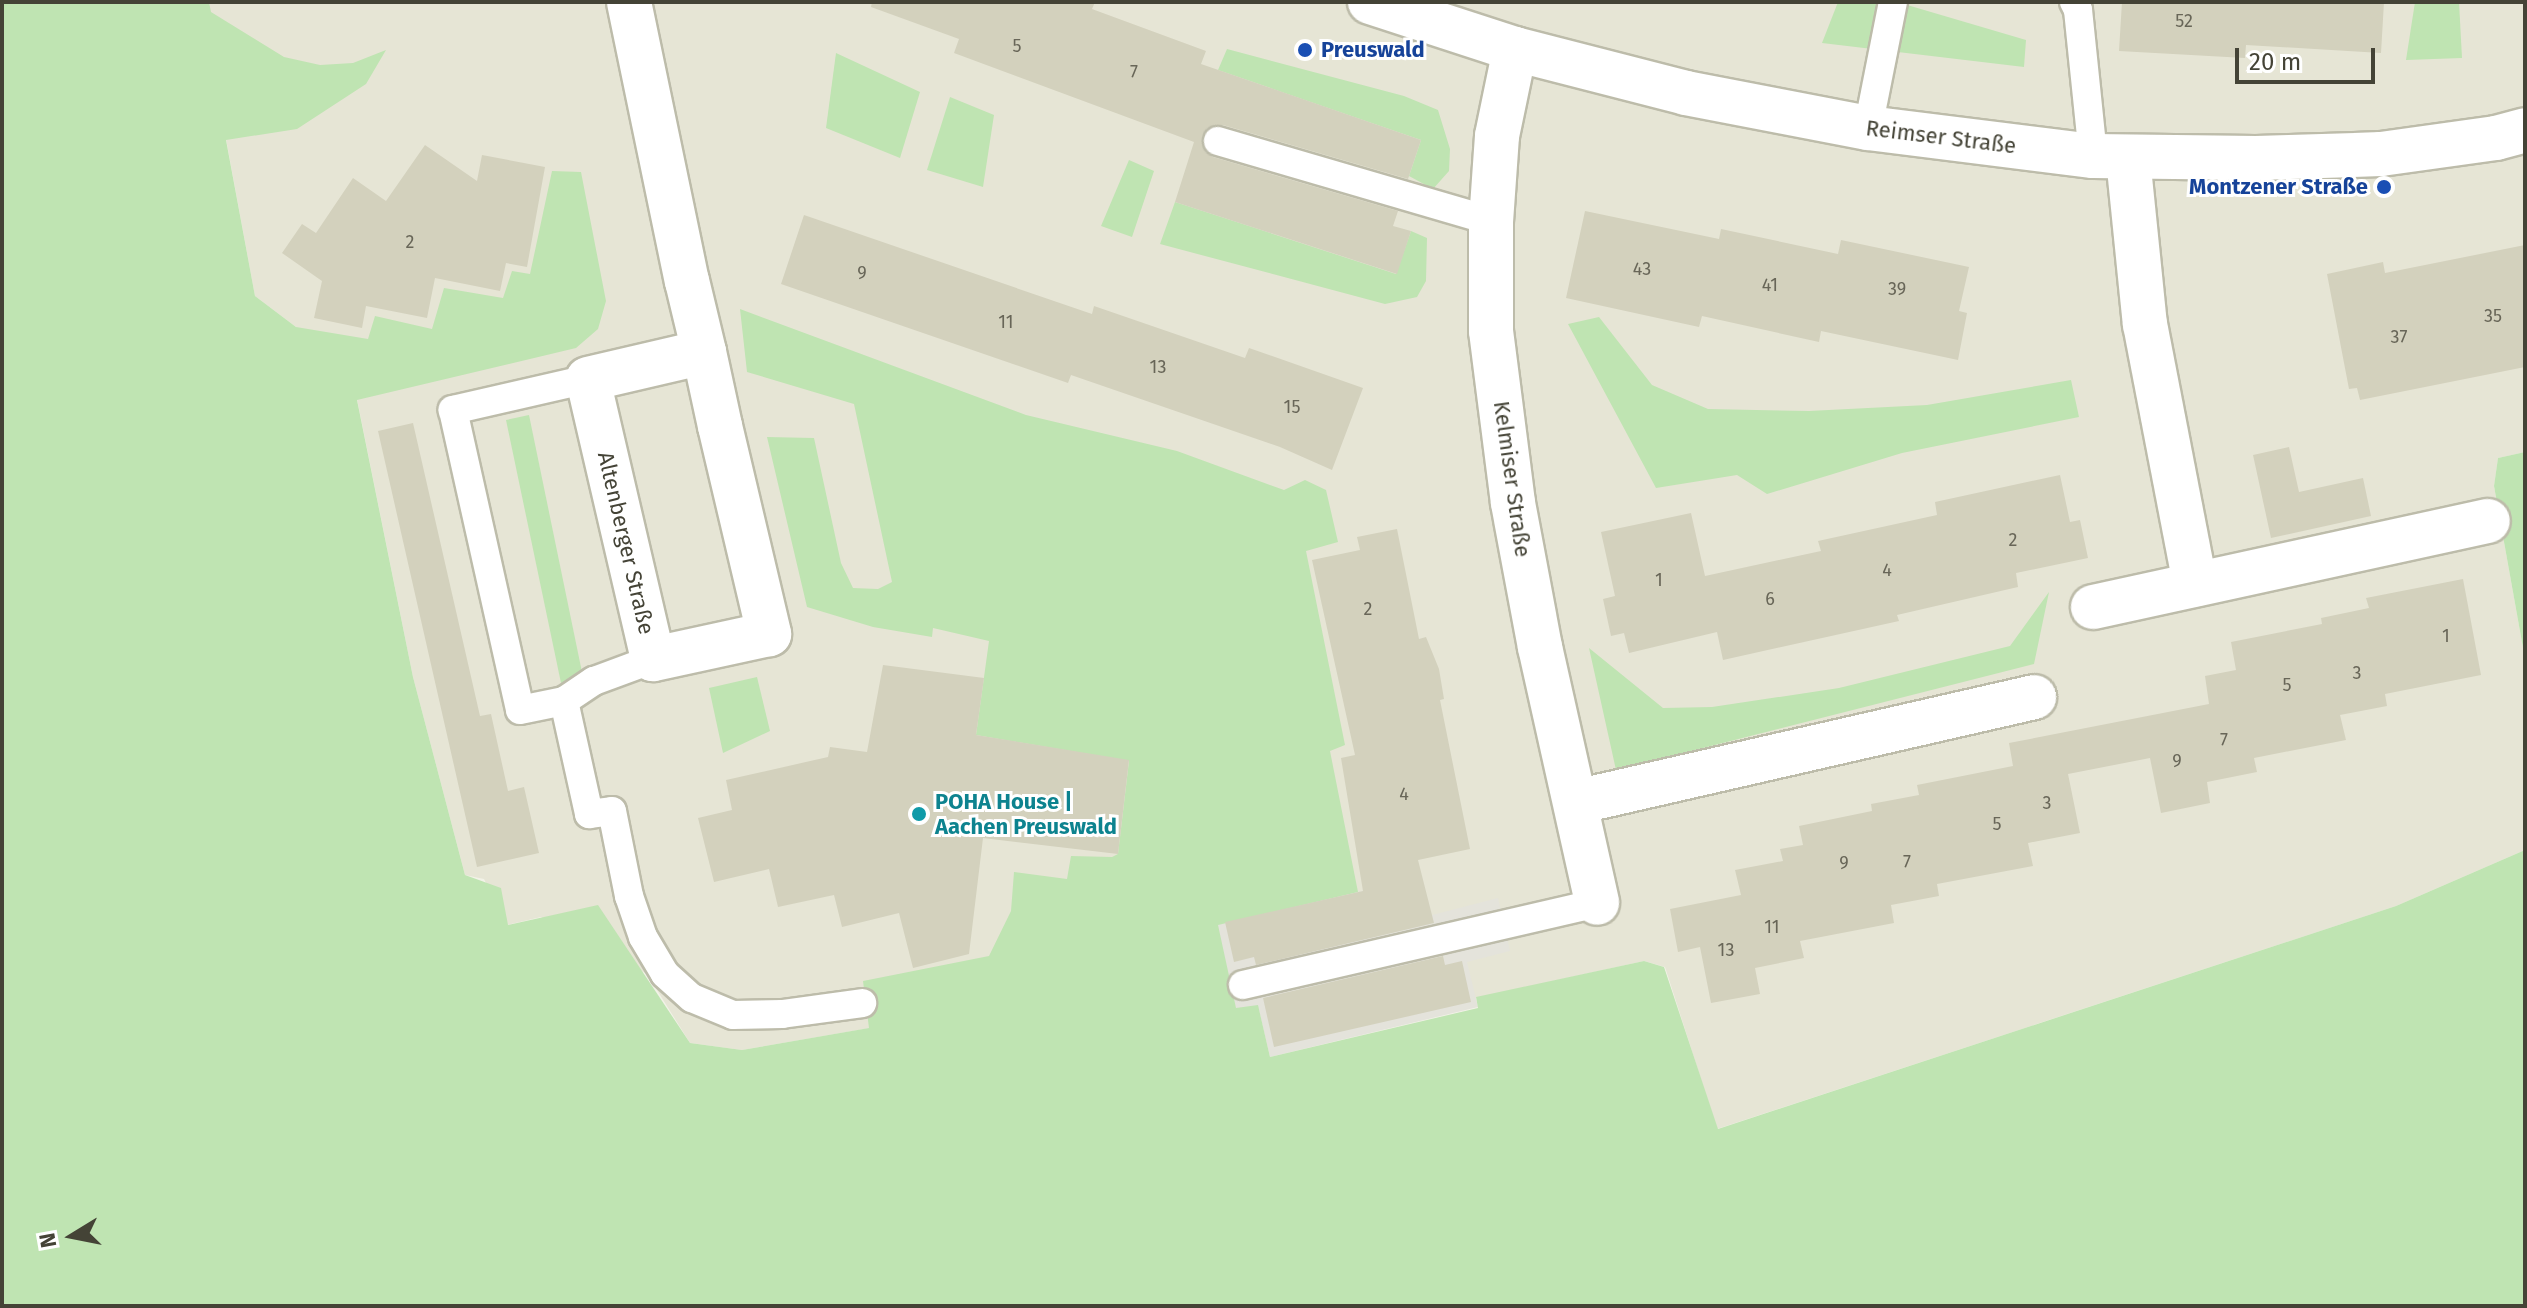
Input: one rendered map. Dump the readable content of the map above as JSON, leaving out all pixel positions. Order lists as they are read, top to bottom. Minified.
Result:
{"streets":{"street":["Reimser Straße","Kelmiser Straße","Altenberger Straße"]},"crossings":[["Reimser Straße","Kelmiser Straße"]],"places":["Preuswald","Montzener Straße","POHA House | Aachen Preuswald"],"house_numbers":["52","5","7","2","43","9","41","39","35","11","37","13","15","2","4","1","6","2","1","3","5","7","9","4","3","5","7","9","11","13"],"scale_bar":"20 m","north":"left"}
